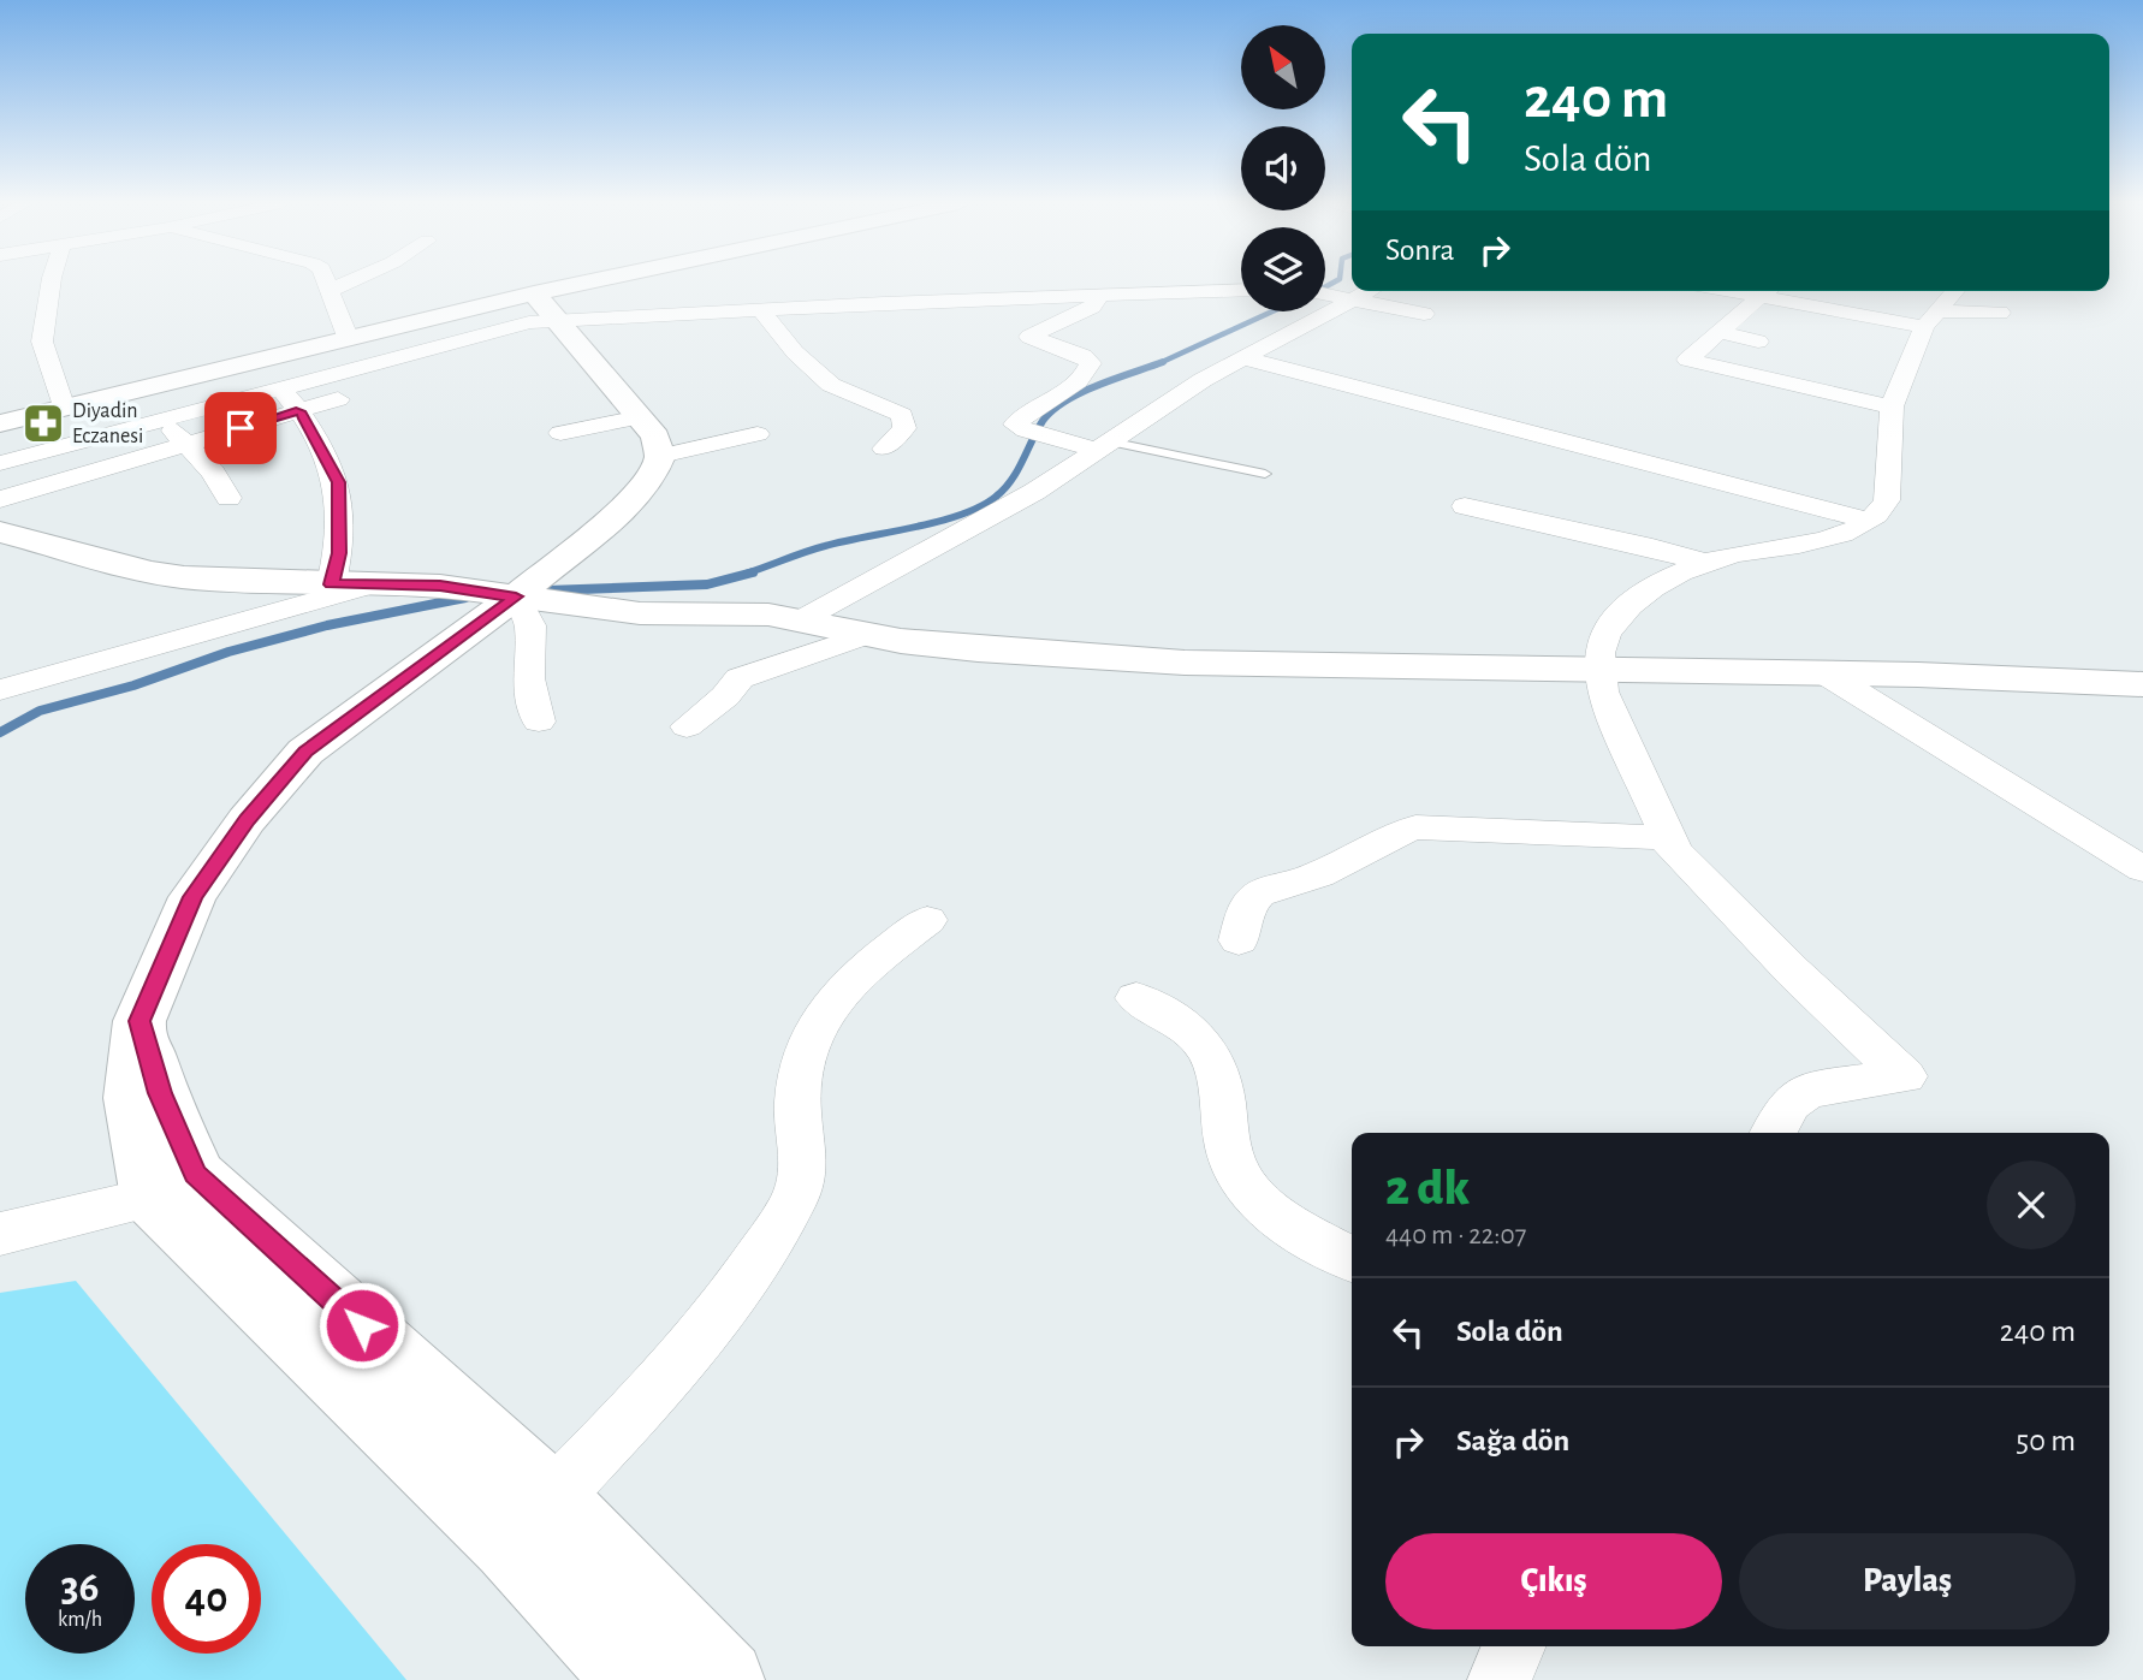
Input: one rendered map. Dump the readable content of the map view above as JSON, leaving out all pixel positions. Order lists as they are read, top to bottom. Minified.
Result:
{"places":{"pharmacy":["Diyadin Eczanesi"]},"north":"top left","page":{"turn":["240 m","Sola dön"],"then":"Sonra","heading":["2 dk","440 m · 22:07"],"list":[{"name":"Sola dön","value":"240 m"},{"name":"Sağa dön","value":"50 m"}],"buttons":["Çıkış","Paylaş"],"speed":"36 km/h","limit":"40"}}
